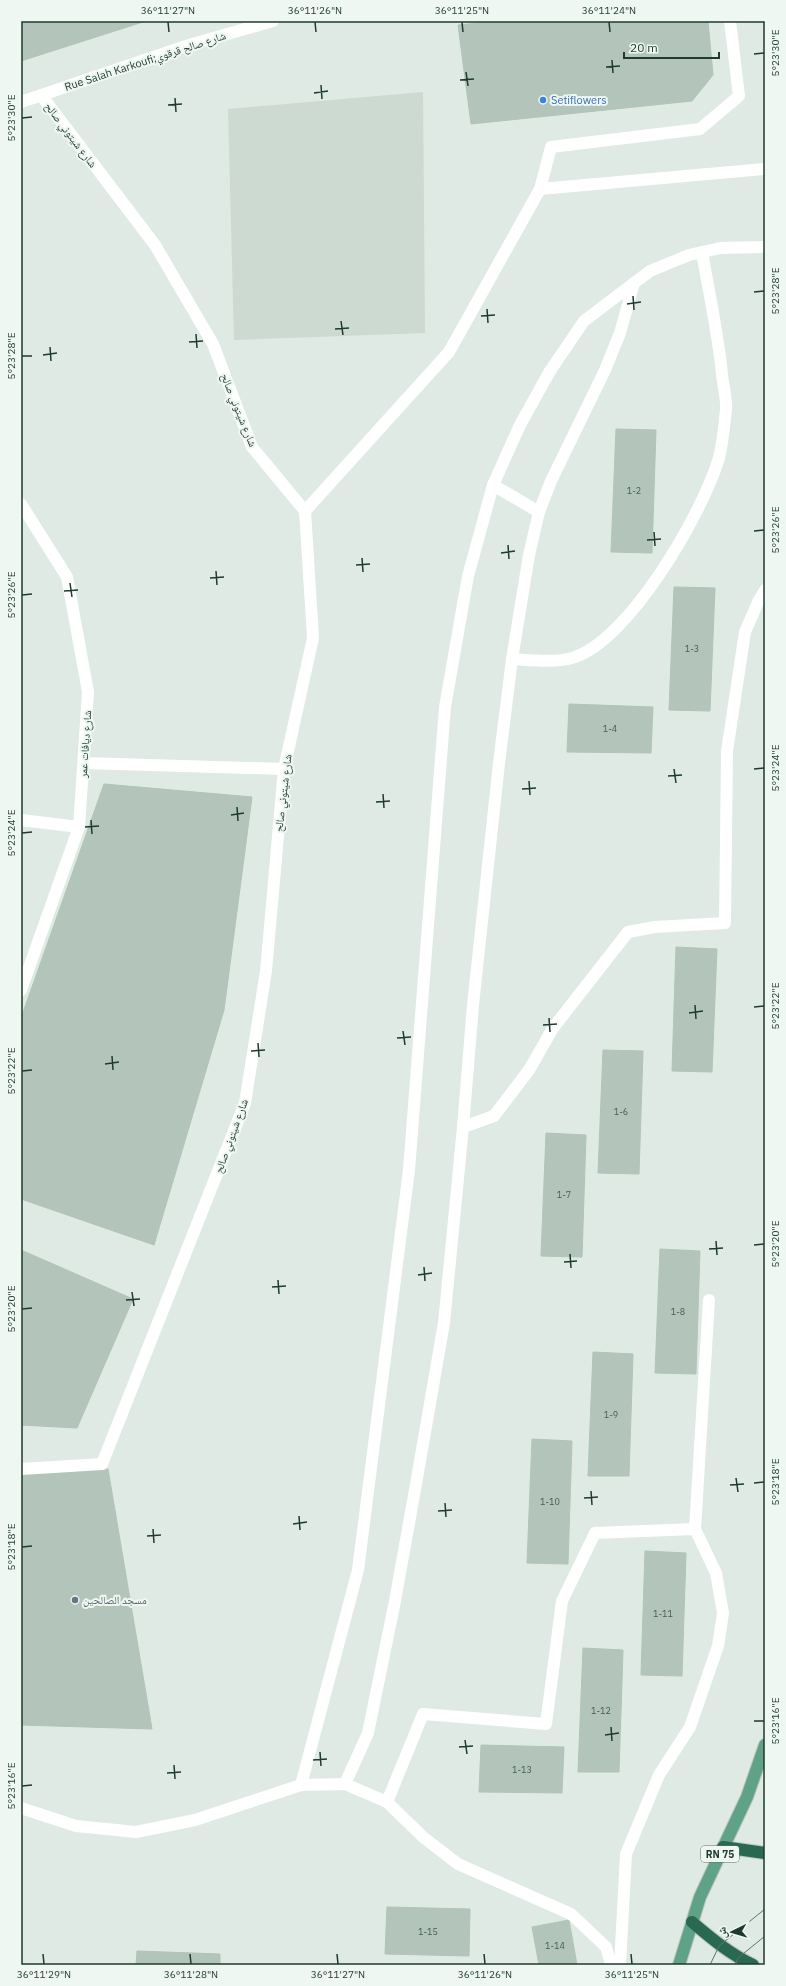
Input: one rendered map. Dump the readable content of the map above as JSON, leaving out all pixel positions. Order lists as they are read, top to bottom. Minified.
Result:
{"streets":{"main road":["RN 75"],"street":["Rue Salah Karkoufi;شارع صالح قرقوي","شارع شيتوني صالح","شارع ديافات عمر"]},"crossings":[["Rue Salah Karkoufi;شارع صالح قرقوي","شارع شيتوني صالح"]],"places":["Setiflowers","مسجد الصالحين"],"house_numbers":["1-2","1-3","1-4","1-6","1-7","1-8","1-9","1-10","1-11","1-12","1-13","1-15","1-14"],"scale_bar":"20 m","north":"left","coordinates":["36°11'27\"N","36°11'26\"N","36°11'25\"N","36°11'24\"N","5°23'30\"E","5°23'28\"E","5°23'26\"E","5°23'24\"E","5°23'22\"E","5°23'20\"E","5°23'18\"E","5°23'16\"E","36°11'29\"N","36°11'28\"N"]}
